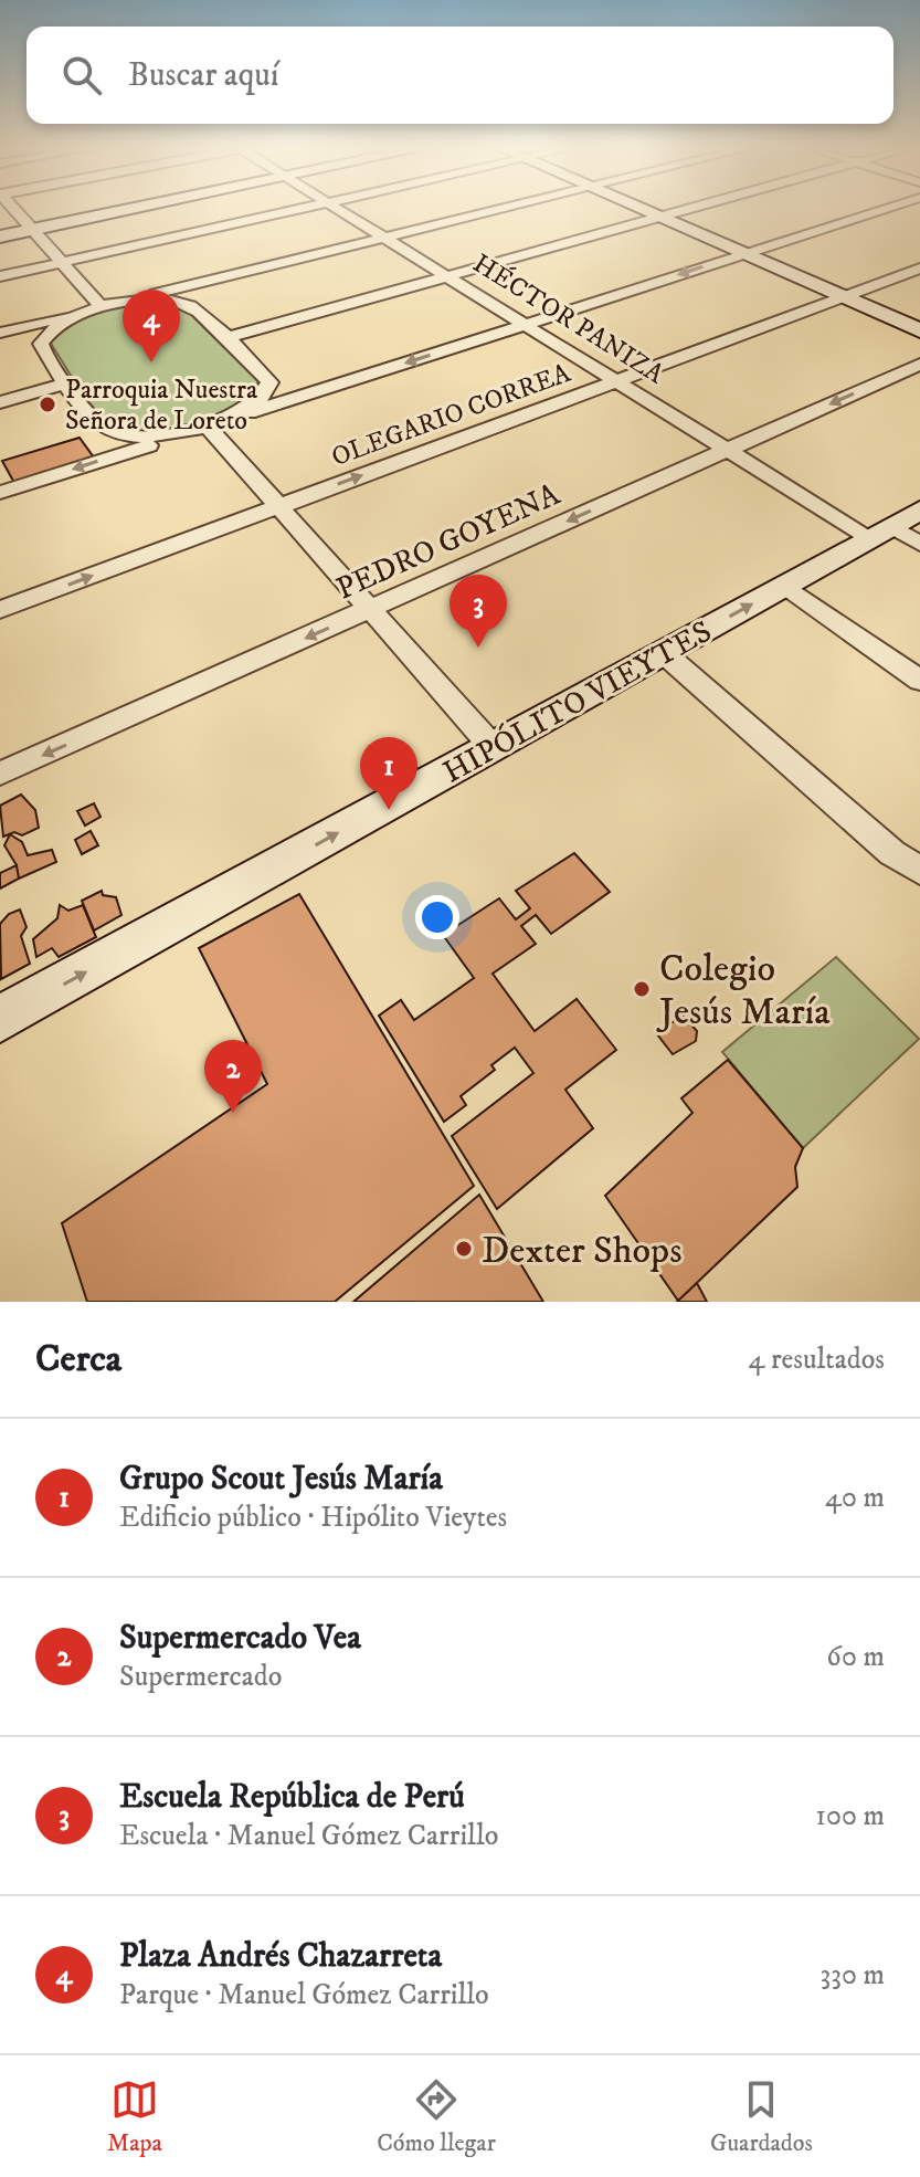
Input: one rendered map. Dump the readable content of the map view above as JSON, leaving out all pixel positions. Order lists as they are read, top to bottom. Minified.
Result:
{"streets":{"street":["HÉCTOR PANIZA","OLEGARIO CORREA","PEDRO GOYENA","HIPÓLITO VIEYTES"]},"crossings":[["HÉCTOR PANIZA","OLEGARIO CORREA"],["HÉCTOR PANIZA","PEDRO GOYENA"],["HÉCTOR PANIZA","HIPÓLITO VIEYTES"]],"one_way":["HIPÓLITO VIEYTES"],"places":["Parroquia Nuestra Señora de Loreto","Colegio Jesús María","Dexter Shops"],"page":{"search":"Buscar aquí","pins":["4","3","1","2"],"heading":["Cerca","4 resultados"],"list":[{"mark":"1","name":"Grupo Scout Jesús María","note":"Edificio público · Hipólito Vieytes","value":"40 m"},{"mark":"2","name":"Supermercado Vea","note":"Supermercado","value":"60 m"},{"mark":"3","name":"Escuela República de Perú","note":"Escuela · Manuel Gómez Carrillo","value":"100 m"},{"mark":"4","name":"Plaza Andrés Chazarreta","note":"Parque · Manuel Gómez Carrillo","value":"330 m"}],"nav":["Mapa","Cómo llegar","Guardados"]}}
